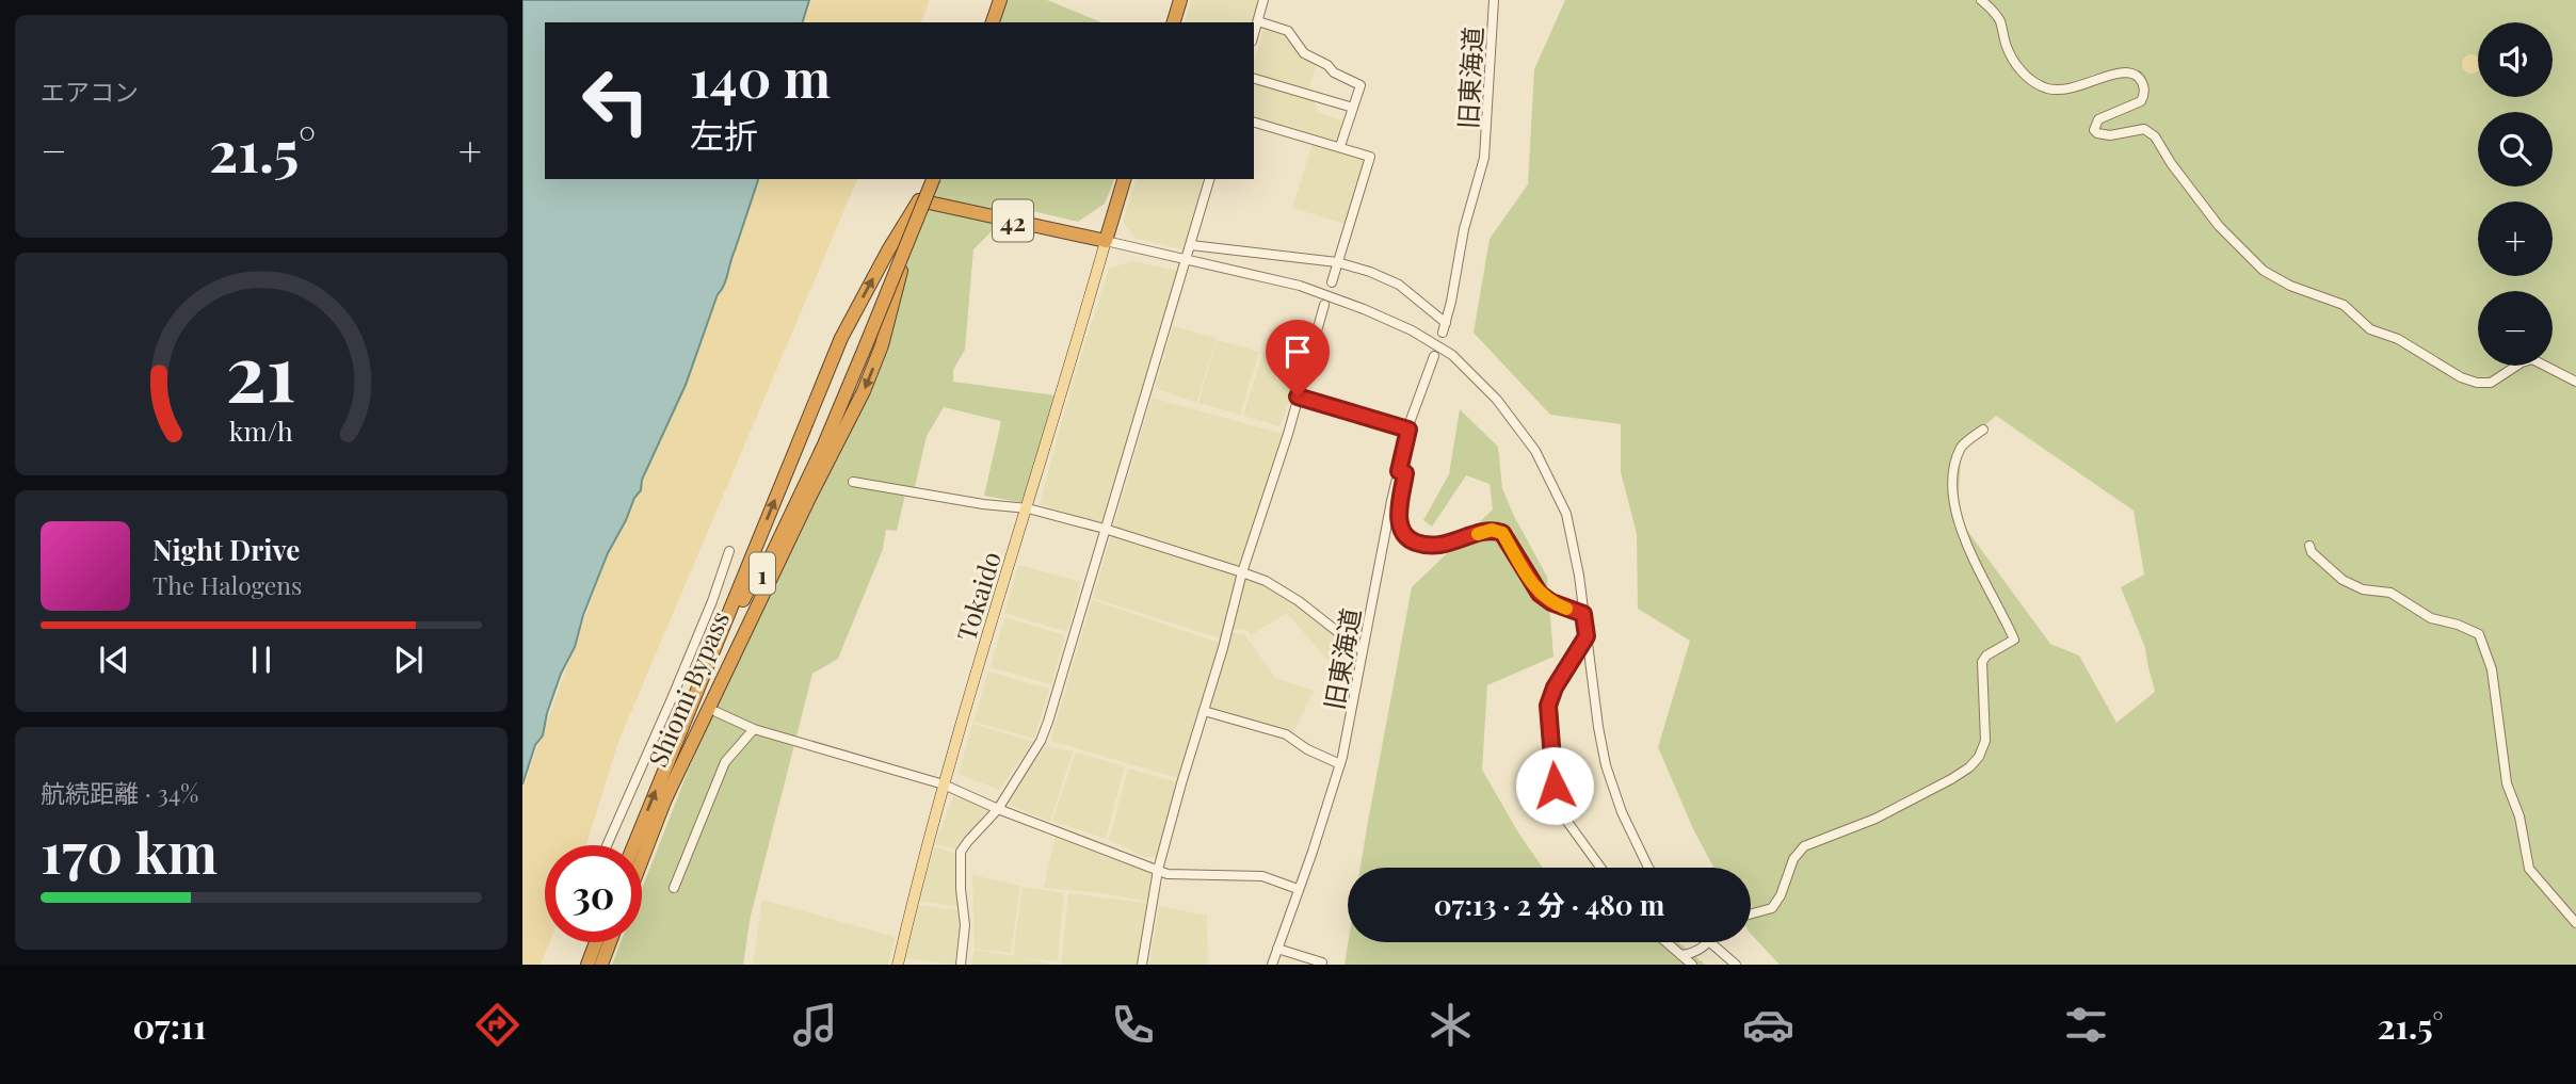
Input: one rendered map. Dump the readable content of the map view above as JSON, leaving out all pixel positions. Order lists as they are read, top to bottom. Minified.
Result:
{"streets":{"highway":["42","1","Shiomi Bypass"],"main road":["Tokaido"],"street":["旧東海道"]},"crossings":[["42","Tokaido"],["1","Shiomi Bypass"]],"page":{"tile":["エアコン",["航続距離 · 34%","170 km"]],"map_buttons":["+","−"],"turn":["140 m","左折"],"heat":["−","21.5°","+"],"song":["Night Drive","The Halogens"],"limit":"30","trip":"07:13 · 2 分 · 480 m","tabs":["07:11","21.5°"],"gauge":["21","km/h"]}}
